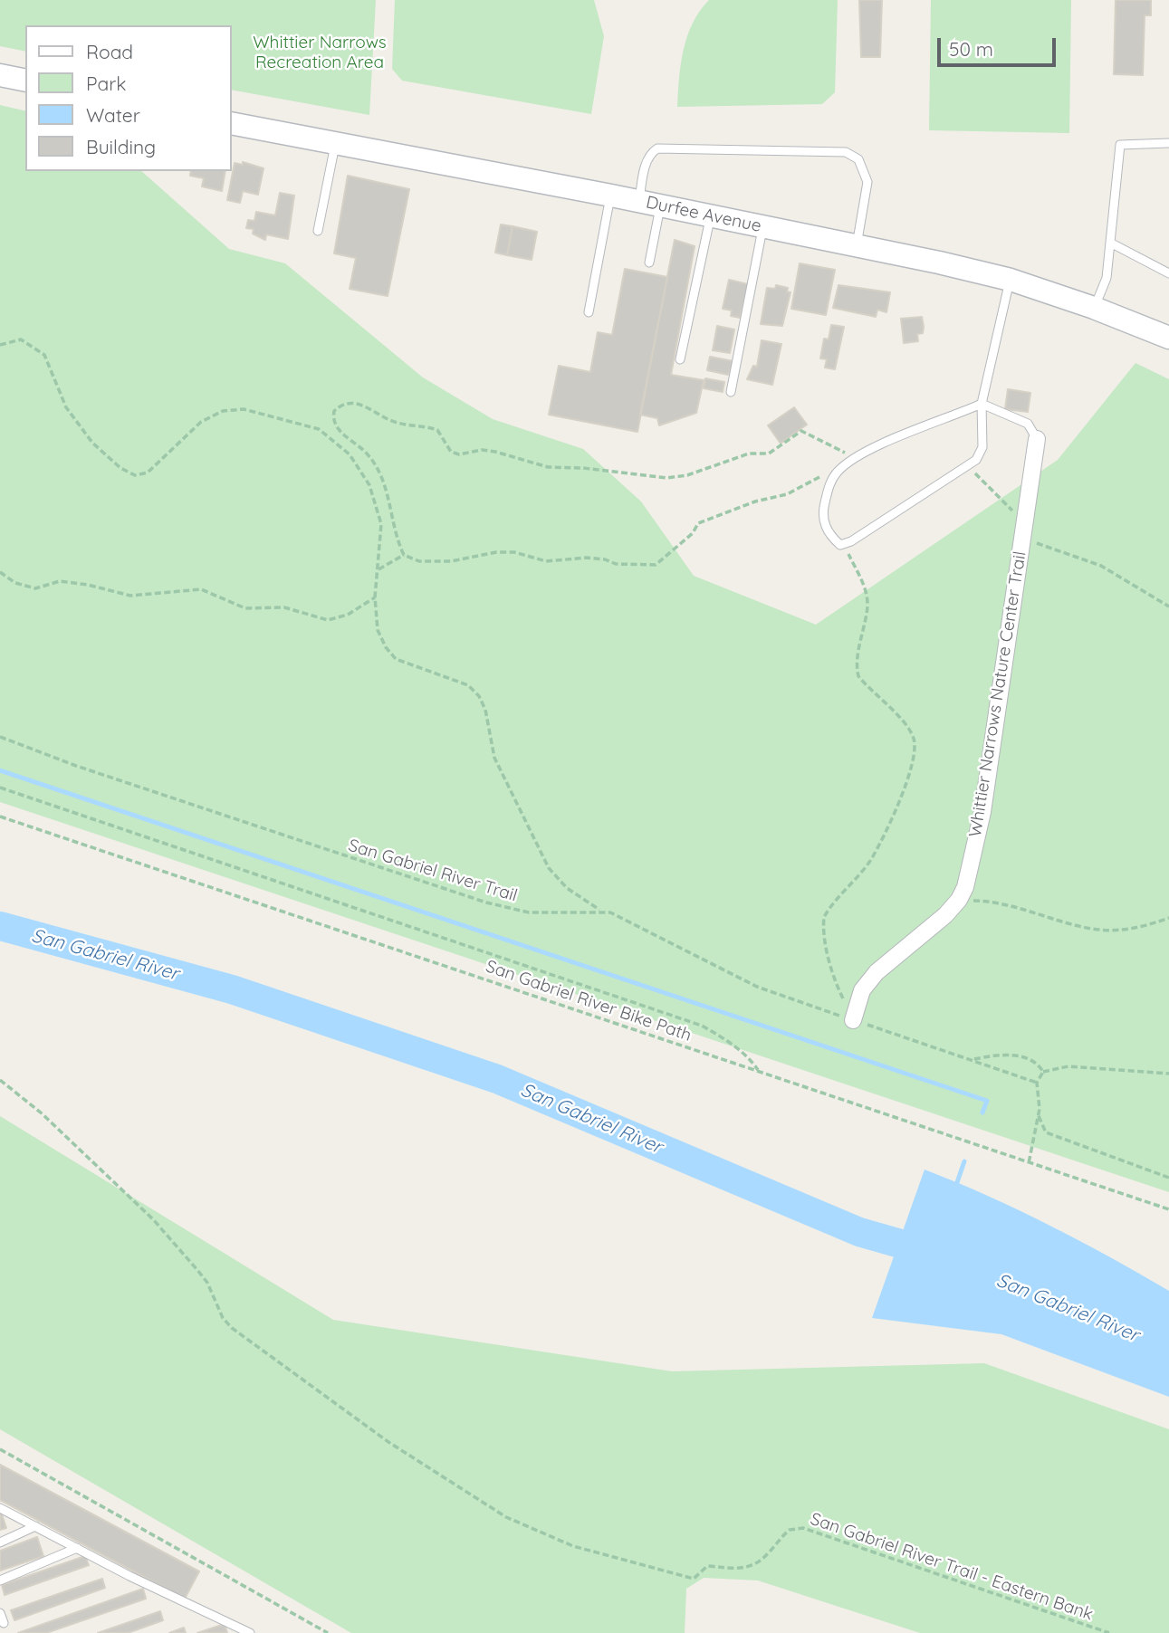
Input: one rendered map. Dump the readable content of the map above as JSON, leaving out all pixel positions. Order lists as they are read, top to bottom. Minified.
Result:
{"streets":{"main road":["Durfee Avenue"],"street":["Whittier Narrows Nature Center Trail"],"path":["San Gabriel River Trail","San Gabriel River Bike Path","San Gabriel River Trail - Eastern Bank"]},"water":["San Gabriel River"],"parks":["Whittier Narrows Recreation Area"],"legend":["Road","Park","Water","Building"],"scale_bar":"50 m"}
